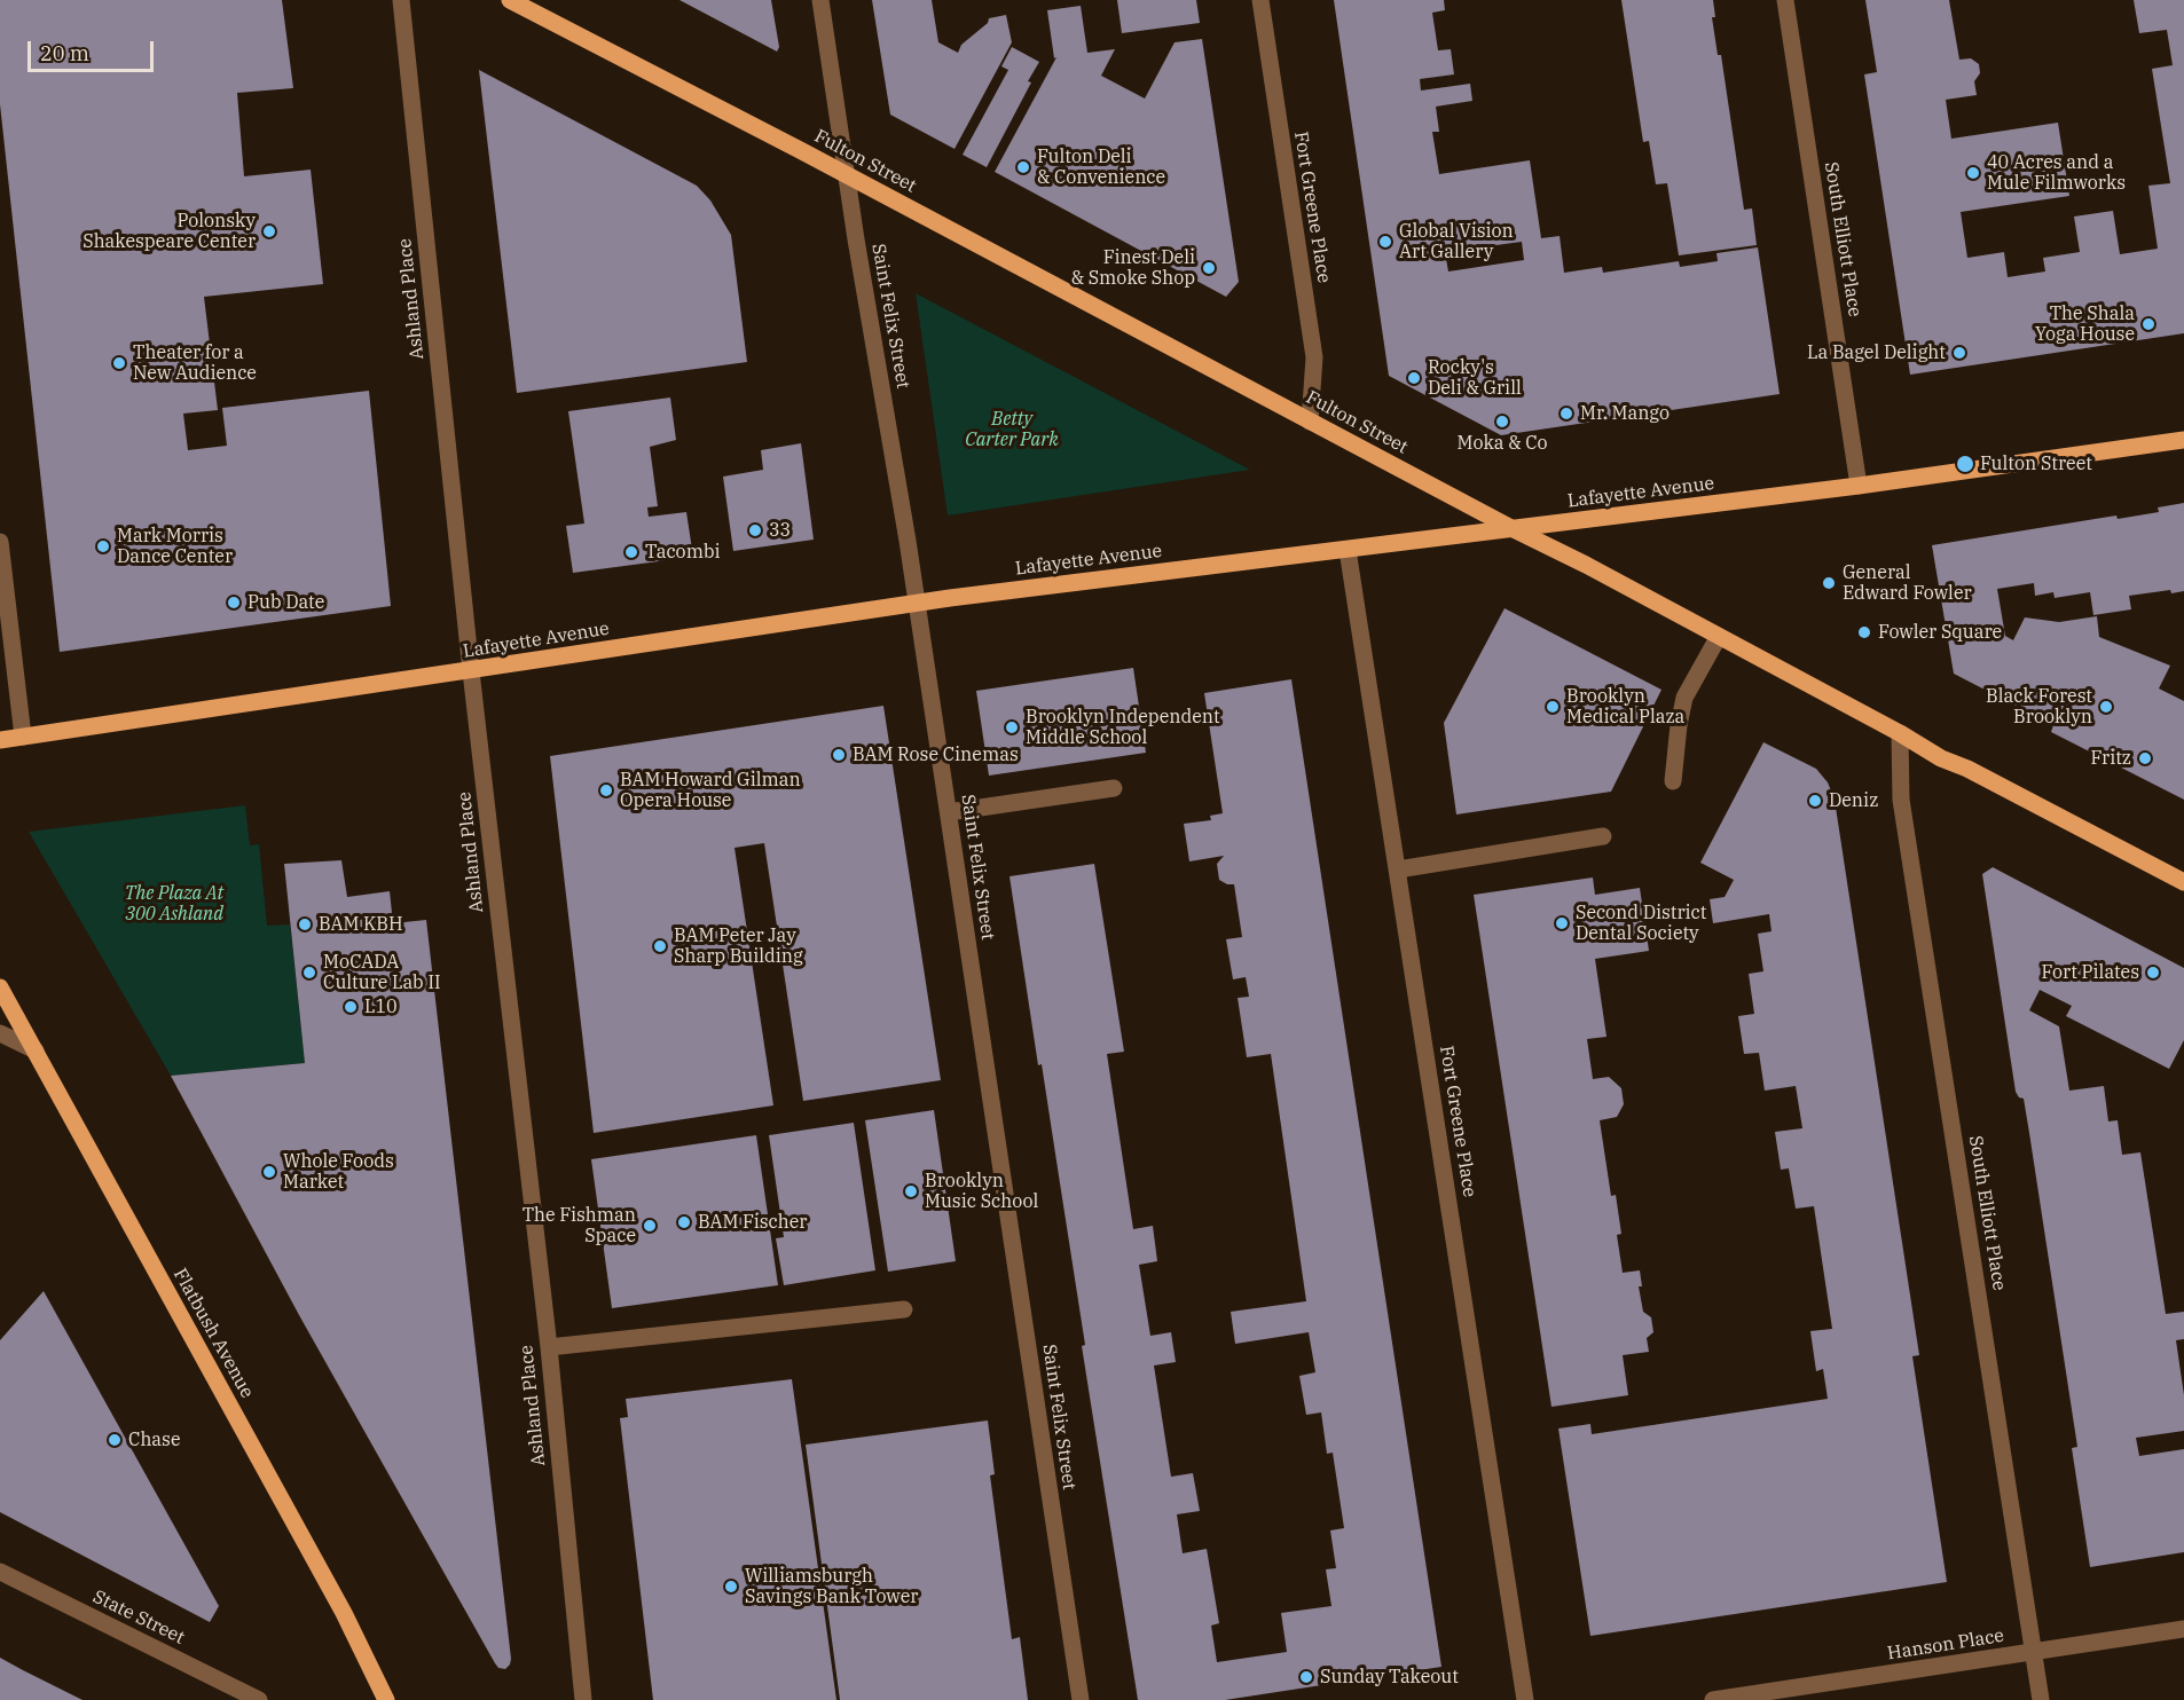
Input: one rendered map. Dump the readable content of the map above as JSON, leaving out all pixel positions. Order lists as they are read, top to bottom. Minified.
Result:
{"streets":{"main road":["Fulton Street","Lafayette Avenue","Flatbush Avenue"],"street":["Fort Greene Place","South Elliott Place","Ashland Place","Saint Felix Street","State Street","Hanson Place"]},"crossings":[["Fulton Street","Fort Greene Place"],["Fulton Street","South Elliott Place"],["Fulton Street","Saint Felix Street"],["Fulton Street","Lafayette Avenue"],["Fort Greene Place","Lafayette Avenue"],["South Elliott Place","Lafayette Avenue"],["South Elliott Place","Hanson Place"],["Ashland Place","Lafayette Avenue"],["Saint Felix Street","Lafayette Avenue"]],"parks":["Betty Carter Park","The Plaza At 300 Ashland"],"places":["Fulton Deli & Convenience","40 Acres and a Mule Filmworks","Polonsky Shakespeare Center","Global Vision Art Gallery","Finest Deli & Smoke Shop","The Shala Yoga House","La Bagel Delight","Theater for a New Audience","Rocky's Deli & Grill","Mr. Mango","Moka & Co","Fulton Street","33","Mark Morris Dance Center","Tacombi","General Edward Fowler","Pub Date","Fowler Square","Brooklyn Medical Plaza","Black Forest Brooklyn","Brooklyn Independent Middle School","BAM Rose Cinemas","Fritz","BAM Howard Gilman Opera House","Deniz","Second District Dental Society","BAM KBH","BAM Peter Jay Sharp Building","MoCADA Culture Lab II","Fort Pilates","L10","Whole Foods Market","Brooklyn Music School","BAM Fischer","The Fishman Space","Chase","Williamsburgh Savings Bank Tower","Sunday Takeout"],"scale_bar":"20 m"}
